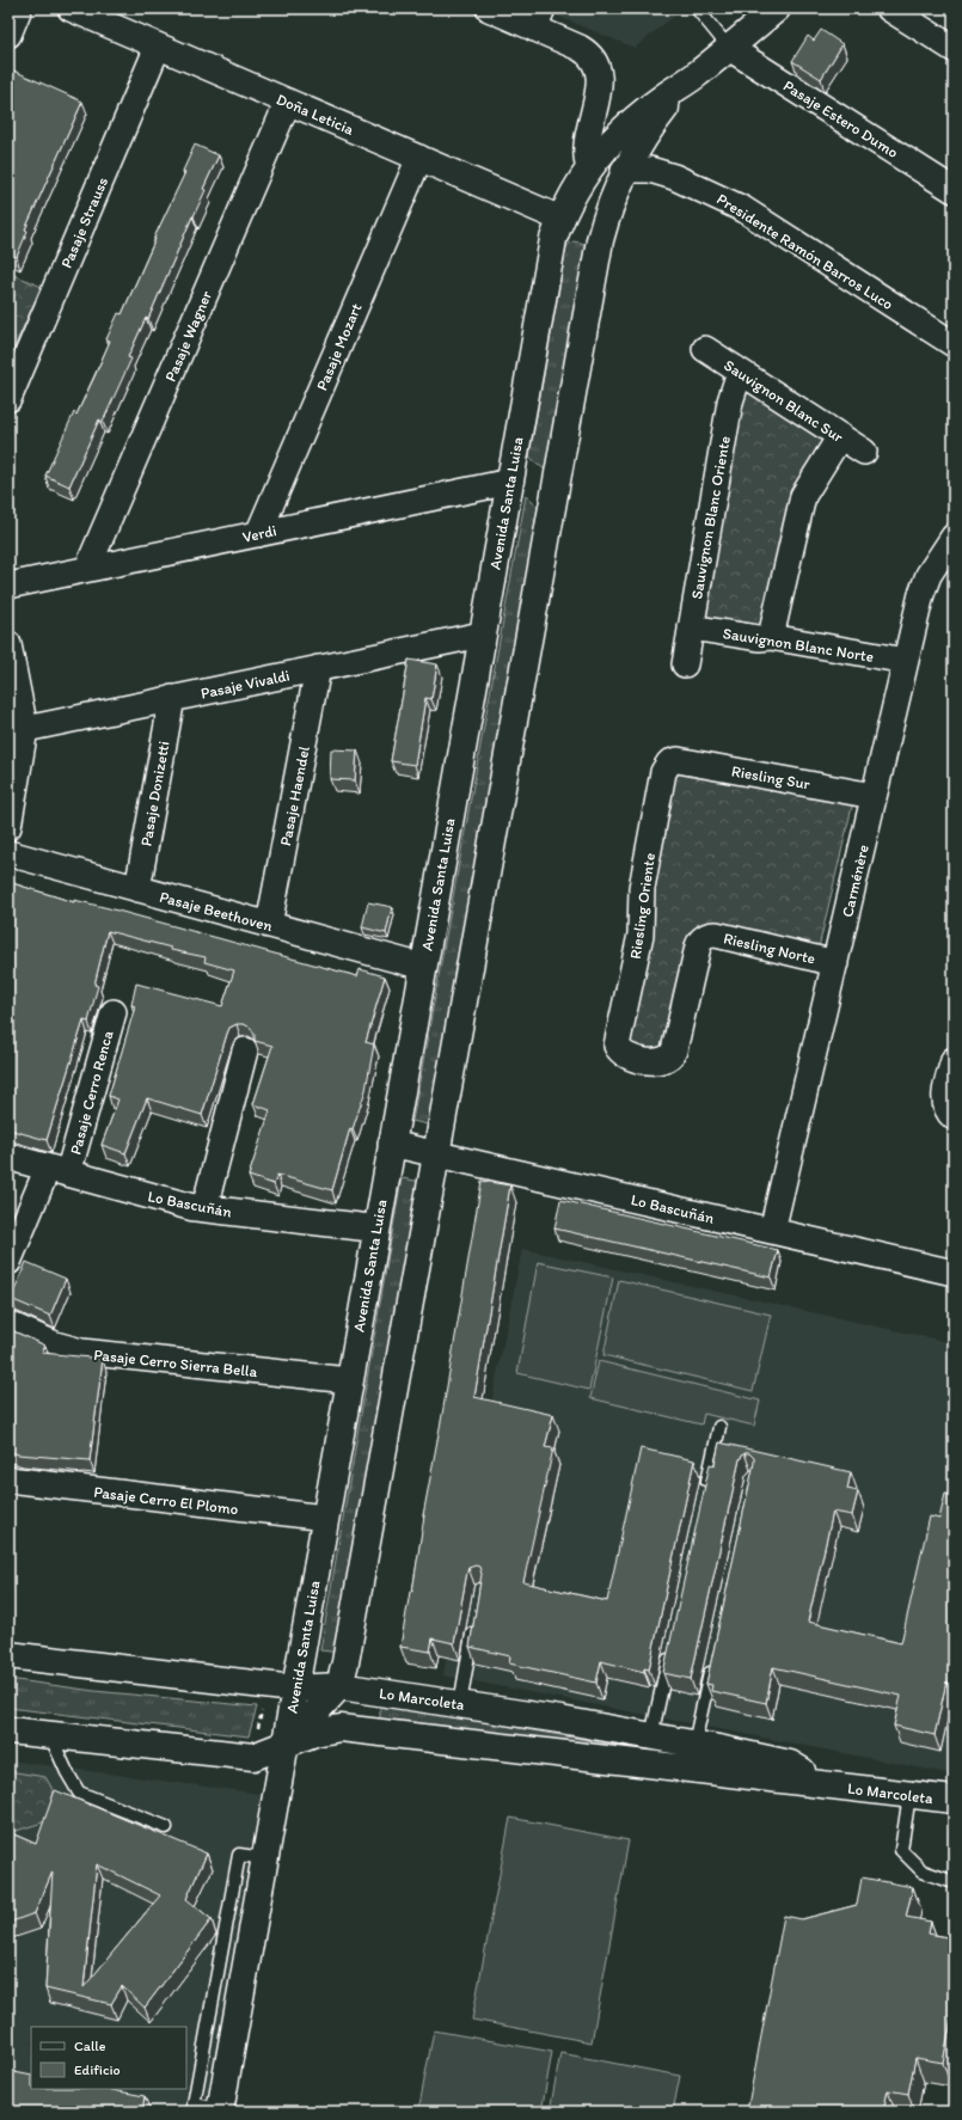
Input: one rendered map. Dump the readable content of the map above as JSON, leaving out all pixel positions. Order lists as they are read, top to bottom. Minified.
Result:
{"streets":{"main road":["Avenida Santa Luisa","Lo Bascuñán","Lo Marcoleta"],"street":["Doña Leticia","Pasaje Estero Dumo","Pasaje Strauss","Presidente Ramón Barros Luco","Pasaje Wagner","Pasaje Mozart","Sauvignon Blanc Sur","Sauvignon Blanc Oriente","Verdi","Sauvignon Blanc Norte","Pasaje Vivaldi","Riesling Sur","Pasaje Donizetti","Pasaje Haendel","Carménère","Riesling Oriente","Pasaje Beethoven","Riesling Norte","Pasaje Cerro Renca","Pasaje Cerro Sierra Bella","Pasaje Cerro El Plomo"]},"crossings":[["Doña Leticia","Pasaje Strauss"],["Doña Leticia","Pasaje Wagner"],["Doña Leticia","Pasaje Mozart"],["Doña Leticia","Avenida Santa Luisa"],["Pasaje Estero Dumo","Avenida Santa Luisa"],["Presidente Ramón Barros Luco","Avenida Santa Luisa"],["Pasaje Wagner","Verdi"],["Pasaje Mozart","Verdi"],["Sauvignon Blanc Sur","Sauvignon Blanc Oriente"],["Avenida Santa Luisa","Verdi"],["Avenida Santa Luisa","Pasaje Vivaldi"],["Avenida Santa Luisa","Pasaje Beethoven"],["Avenida Santa Luisa","Lo Bascuñán"],["Avenida Santa Luisa","Pasaje Cerro Sierra Bella"],["Avenida Santa Luisa","Pasaje Cerro El Plomo"],["Avenida Santa Luisa","Lo Marcoleta"],["Sauvignon Blanc Oriente","Sauvignon Blanc Norte"],["Sauvignon Blanc Norte","Carménère"],["Pasaje Vivaldi","Pasaje Donizetti"],["Pasaje Vivaldi","Pasaje Haendel"],["Riesling Sur","Carménère"],["Riesling Sur","Riesling Oriente"],["Pasaje Donizetti","Pasaje Beethoven"],["Pasaje Haendel","Pasaje Beethoven"],["Carménère","Riesling Norte"],["Carménère","Lo Bascuñán"],["Riesling Oriente","Riesling Norte"],["Pasaje Cerro Renca","Lo Bascuñán"]],"legend":["Calle","Edificio"]}
